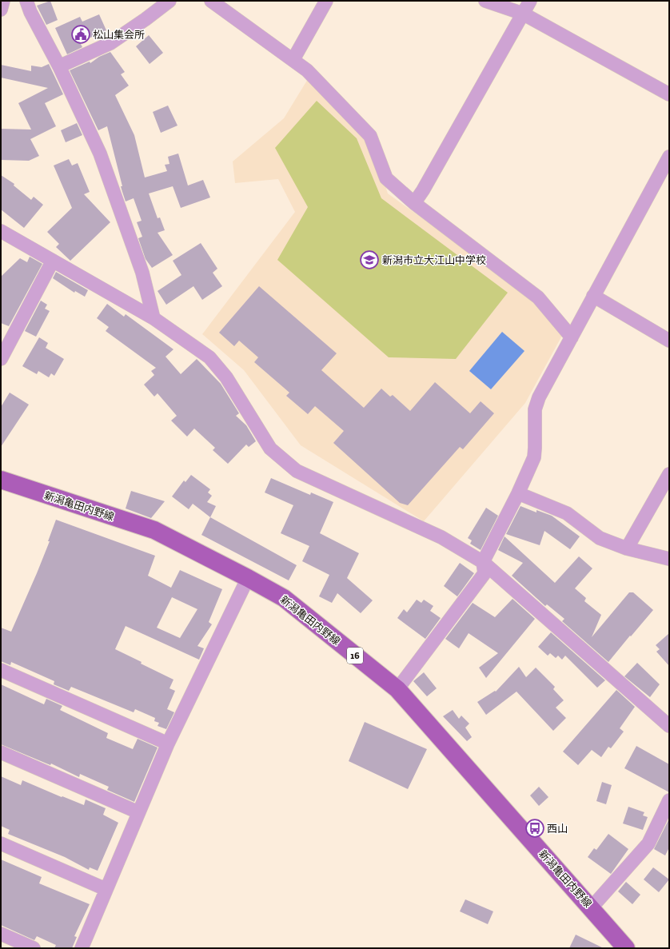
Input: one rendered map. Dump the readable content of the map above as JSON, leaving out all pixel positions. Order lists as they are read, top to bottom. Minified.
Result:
{"streets":{"main road":["新潟亀田内野線","16"]},"places":{"public building":["松山集会所"],"school or university":["新潟市立大江山中学校"],"bus stop":["西山"]}}
